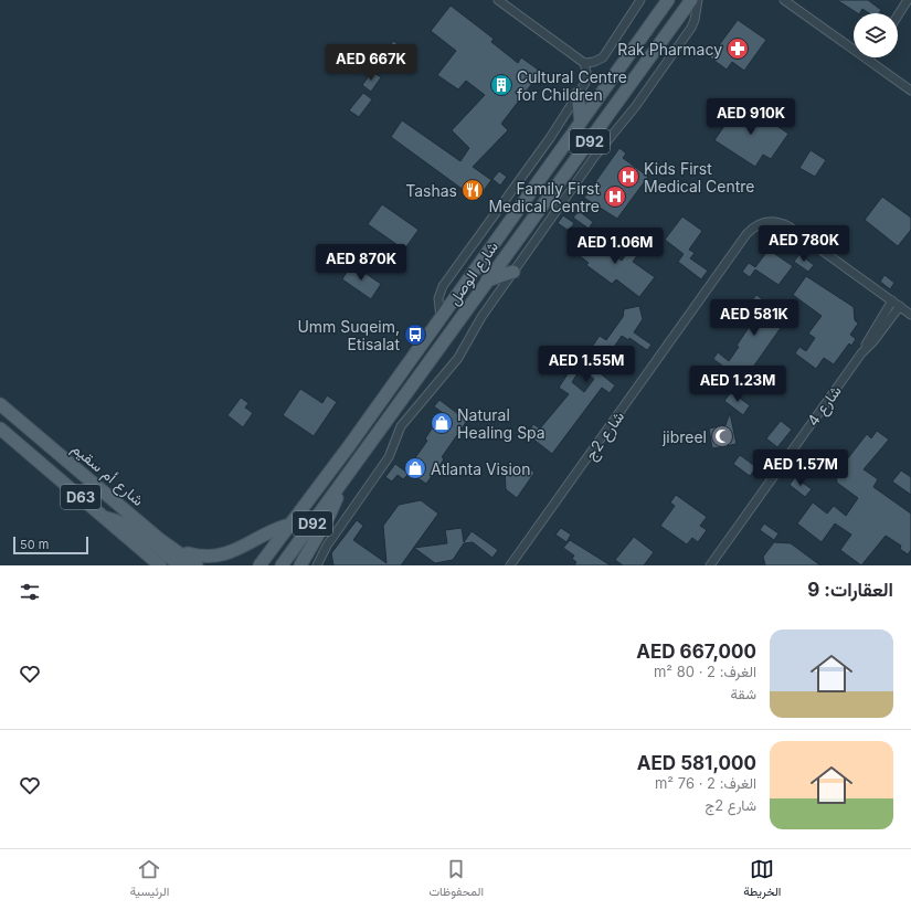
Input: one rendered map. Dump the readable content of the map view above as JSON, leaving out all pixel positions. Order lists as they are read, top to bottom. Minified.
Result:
{"streets":{"main road":["D92","شارع الوصل","شارع أم سقيم","D63"],"street":["شارع 4","شارع 2ج"]},"crossings":[["شارع 4","شارع 2ج"]],"places":{"pharmacy":["Rak Pharmacy"],"building":["Cultural Centre for Children"],"hospital":["Kids First Medical Centre","Family First Medical Centre"],"restaurant":["Tashas"],"bus stop":["Umm Suqeim, Etisalat"],"shop":["Natural Healing Spa","Atlanta Vision"],"mosque":["jibreel"]},"scale_bar":"50 m","page":{"price":["AED 667K","AED 910K","AED 780K","AED 1.06M","AED 870K","AED 581K","AED 1.55M","AED 1.23M","AED 1.57M"],"scale":"50 m","heading":"العقارات: 9","list":[{"name":"AED 667,000","note":"الغرف: 2 · 80 m² · شقة"},{"name":"AED 581,000","note":"الغرف: 2 · 76 m² · شارع 2ج"}],"tabs":["الخريطة","المحفوظات","الرئيسية"]}}
